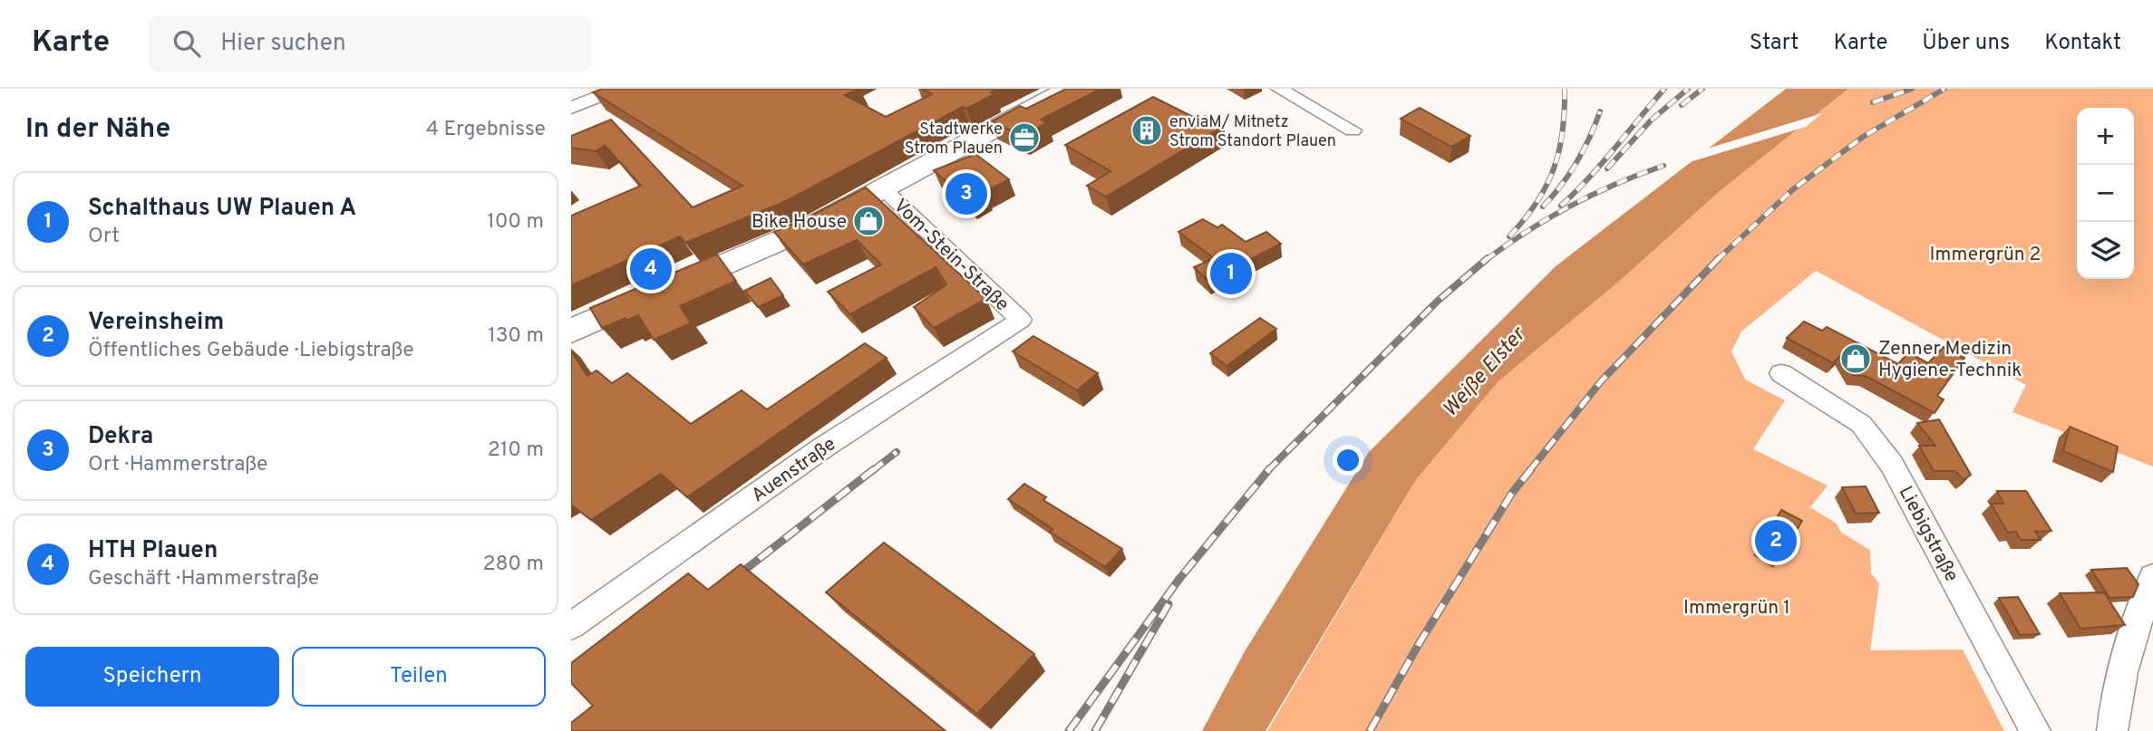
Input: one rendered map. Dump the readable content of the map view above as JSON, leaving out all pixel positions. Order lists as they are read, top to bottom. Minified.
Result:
{"streets":{"street":["Vom-Stein-Straße","Auenstraße","Liebigstraße"]},"crossings":[["Vom-Stein-Straße","Auenstraße"]],"water":["Weiße Elster"],"parks":["Immergrün 2","Immergrün 1"],"places":{"building":["enviaM/ Mitnetz Strom Standort Plauen"],"office":["Stadtwerke Strom Plauen"],"shop":["Bike House","Zenner Medizin Hygiene-Technik"]},"page":{"header":"Karte","search":"Hier suchen","nav":["Start","Karte","Über uns","Kontakt"],"heading":["In der Nähe","4 Ergebnisse"],"map_buttons":["+","−"],"pins":["3","4","1","2"],"list":[{"mark":"1","name":"Schalthaus UW Plauen A","note":"Ort","value":"100 m"},{"mark":"2","name":"Vereinsheim","note":"Öffentliches Gebäude · Liebigstraße","value":"130 m"},{"mark":"3","name":"Dekra","note":"Ort · Hammerstraße","value":"210 m"},{"mark":"4","name":"HTH Plauen","note":"Geschäft · Hammerstraße","value":"280 m"}],"buttons":["Speichern","Teilen"]}}
